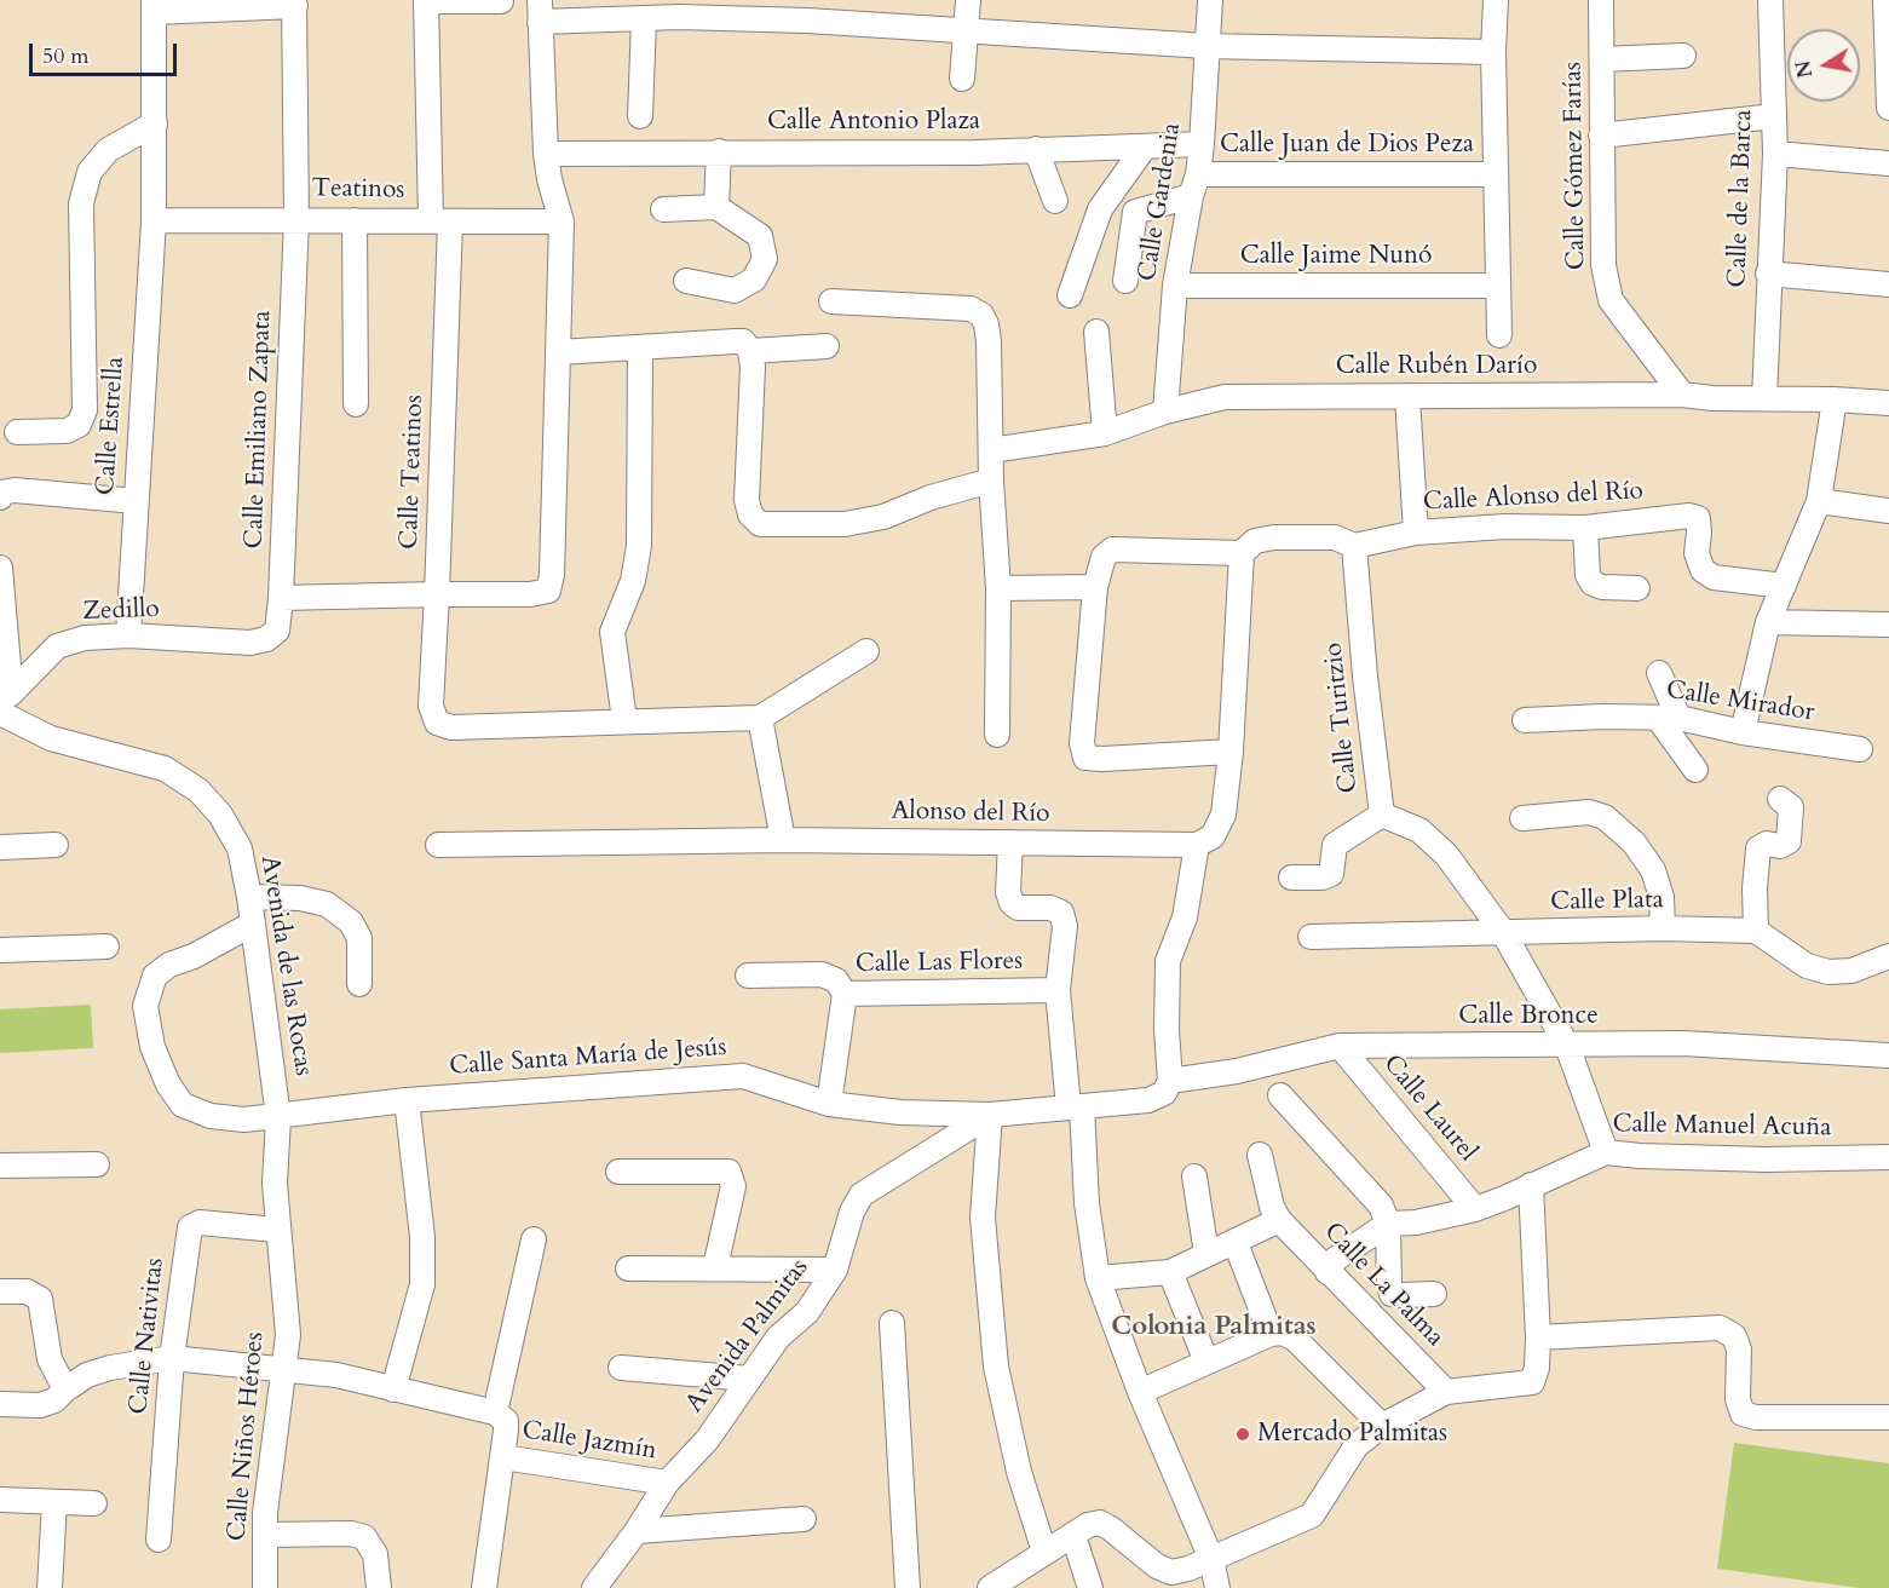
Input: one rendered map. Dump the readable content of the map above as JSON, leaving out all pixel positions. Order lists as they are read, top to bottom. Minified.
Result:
{"streets":{"street":["Calle Antonio Plaza","Calle Juan de Dios Peza","Calle Gómez Farías","Teatinos","Calle de la Barca","Calle Gardenia","Calle Jaime Nunó","Calle Rubén Darío","Calle Estrella","Calle Emiliano Zapata","Calle Teatinos","Calle Alonso del Río","Zedillo","Calle Mirador","Calle Turitzio","Alonso del Río","Calle Plata","Calle Las Flores","Avenida de las Rocas","Calle Bronce","Calle Santa María de Jesús","Calle Laurel","Calle Manuel Acuña","Calle La Palma","Calle Nativitas","Avenida Palmitas","Calle Niños Héroes","Calle Jazmín"]},"crossings":[["Calle Antonio Plaza","Calle Gardenia"],["Calle Juan de Dios Peza","Calle Gardenia"],["Calle Juan de Dios Peza","Calle Jaime Nunó"],["Calle Gómez Farías","Calle Rubén Darío"],["Teatinos","Calle Estrella"],["Teatinos","Calle Emiliano Zapata"],["Teatinos","Calle Teatinos"],["Calle de la Barca","Calle Rubén Darío"],["Calle Gardenia","Calle Jaime Nunó"],["Calle Gardenia","Calle Rubén Darío"],["Calle Estrella","Zedillo"],["Calle Emiliano Zapata","Zedillo"],["Calle Alonso del Río","Calle Turitzio"],["Zedillo","Avenida de las Rocas"],["Calle Turitzio","Calle Plata"],["Calle Turitzio","Calle Bronce"],["Calle Turitzio","Calle Manuel Acuña"],["Calle Las Flores","Calle Santa María de Jesús"],["Avenida de las Rocas","Calle Santa María de Jesús"],["Avenida de las Rocas","Calle Niños Héroes"],["Calle Bronce","Calle Santa María de Jesús"],["Calle Bronce","Calle Laurel"],["Calle Santa María de Jesús","Avenida Palmitas"],["Calle Santa María de Jesús","Calle Niños Héroes"],["Calle Laurel","Calle Manuel Acuña"],["Calle Nativitas","Calle Niños Héroes"],["Avenida Palmitas","Calle Jazmín"]],"districts":["Colonia Palmitas"],"places":["Mercado Palmitas"],"scale_bar":"50 m","north":"left"}
